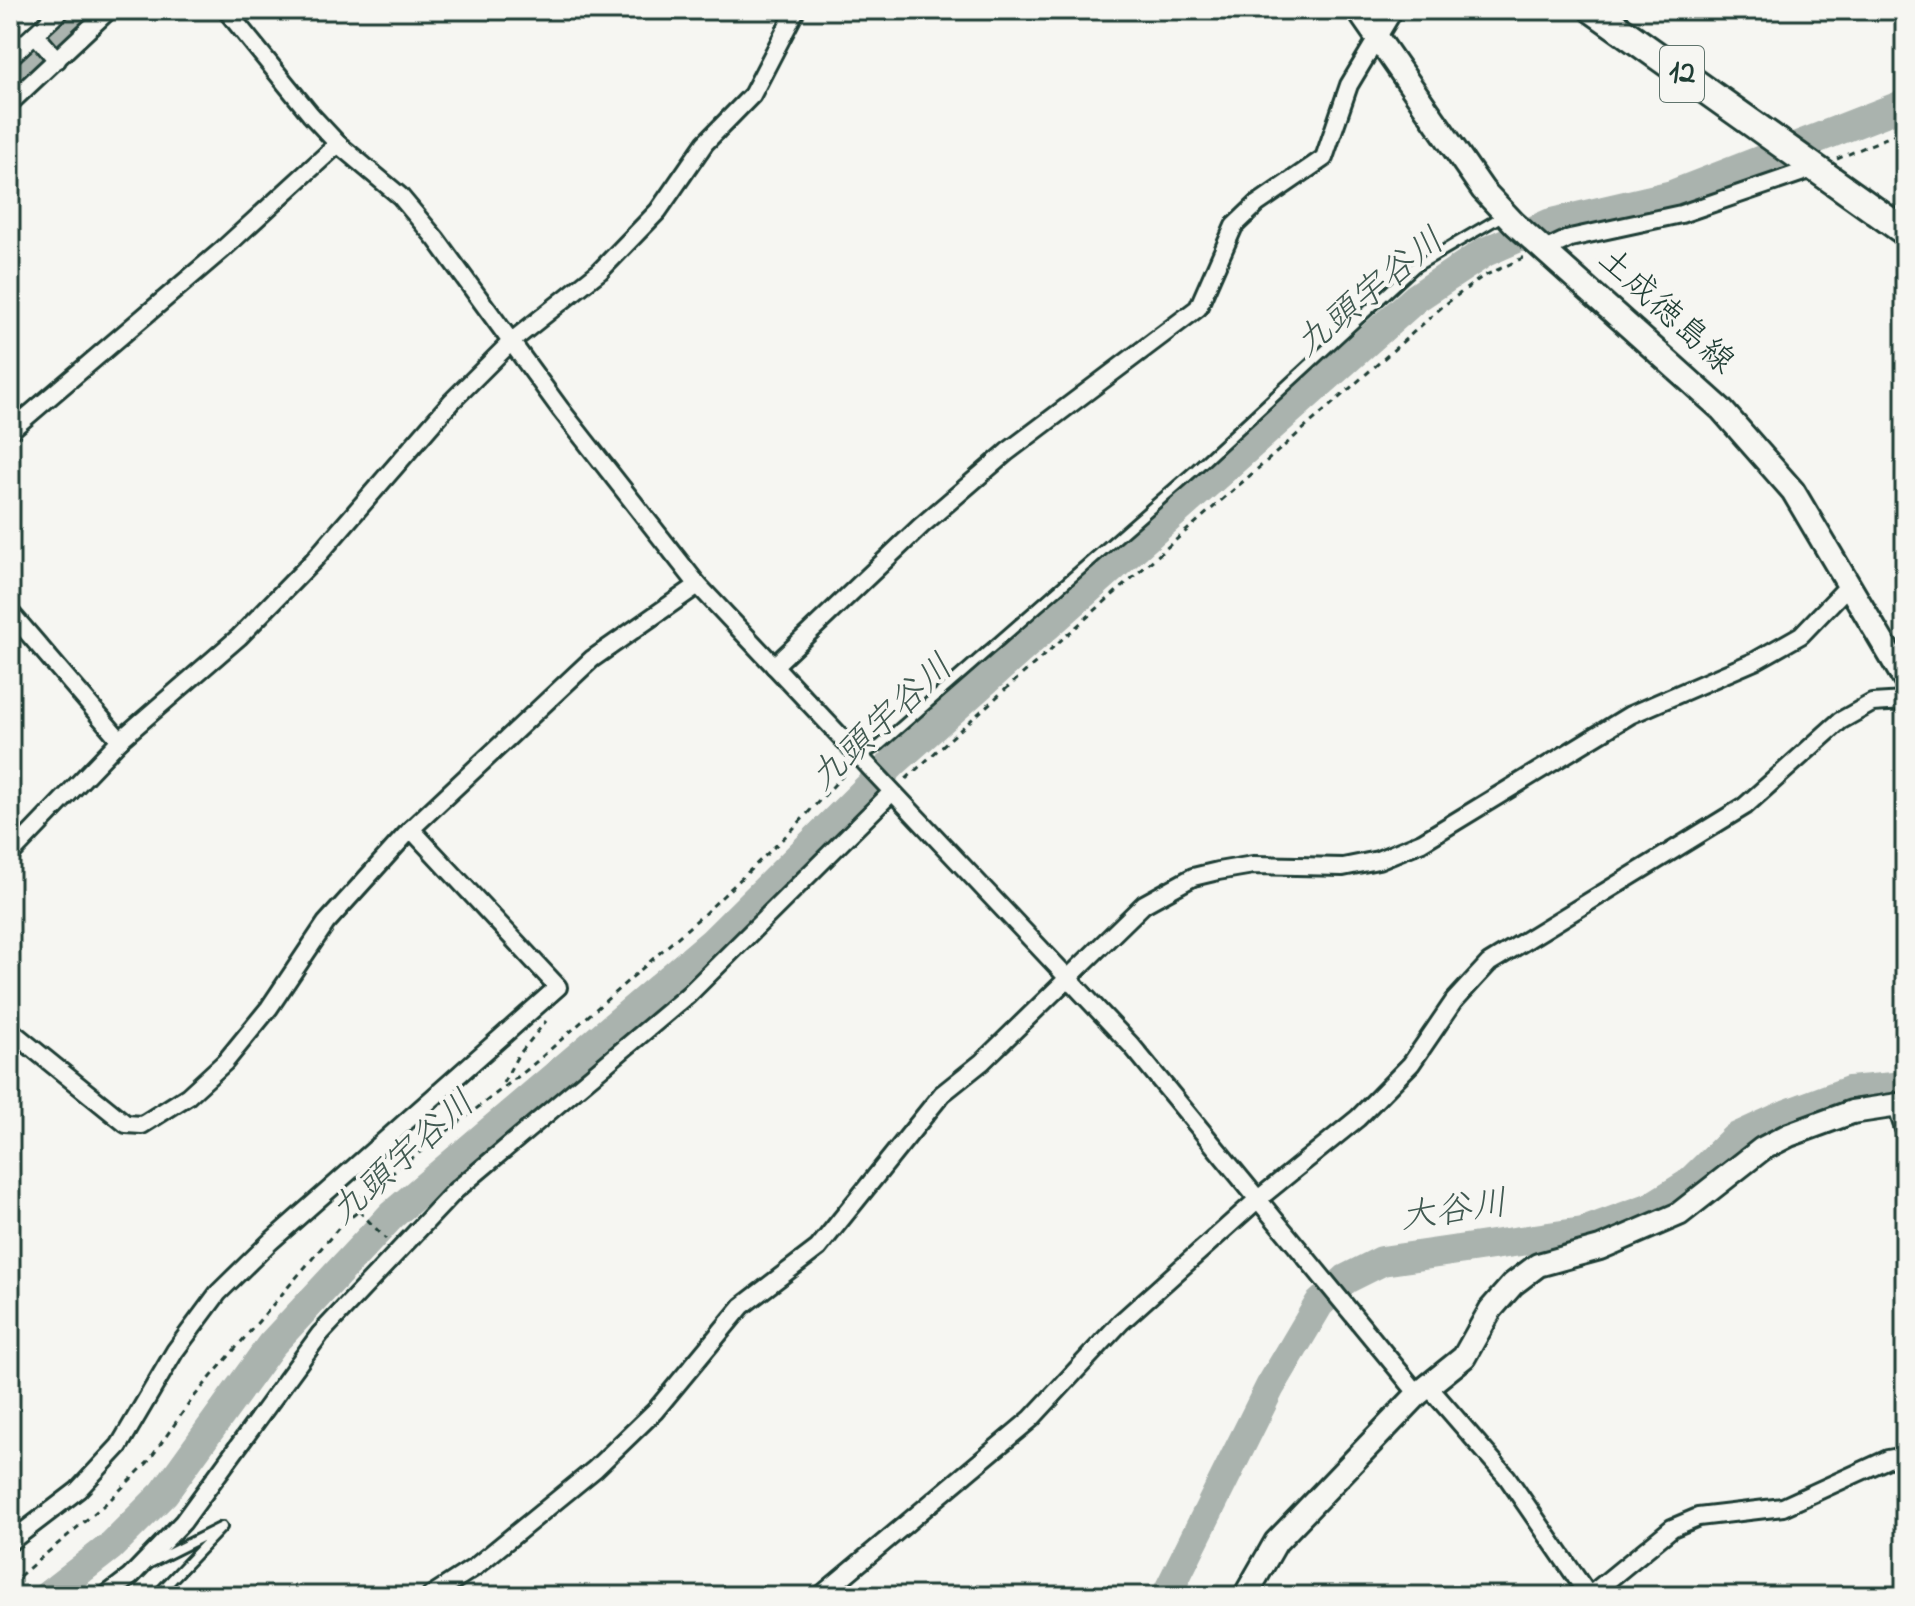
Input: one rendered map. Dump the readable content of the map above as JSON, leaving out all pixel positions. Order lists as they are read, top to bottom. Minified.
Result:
{"streets":{"main road":["12","土成徳島線"]},"water":["九頭宇谷川","大谷川"]}
